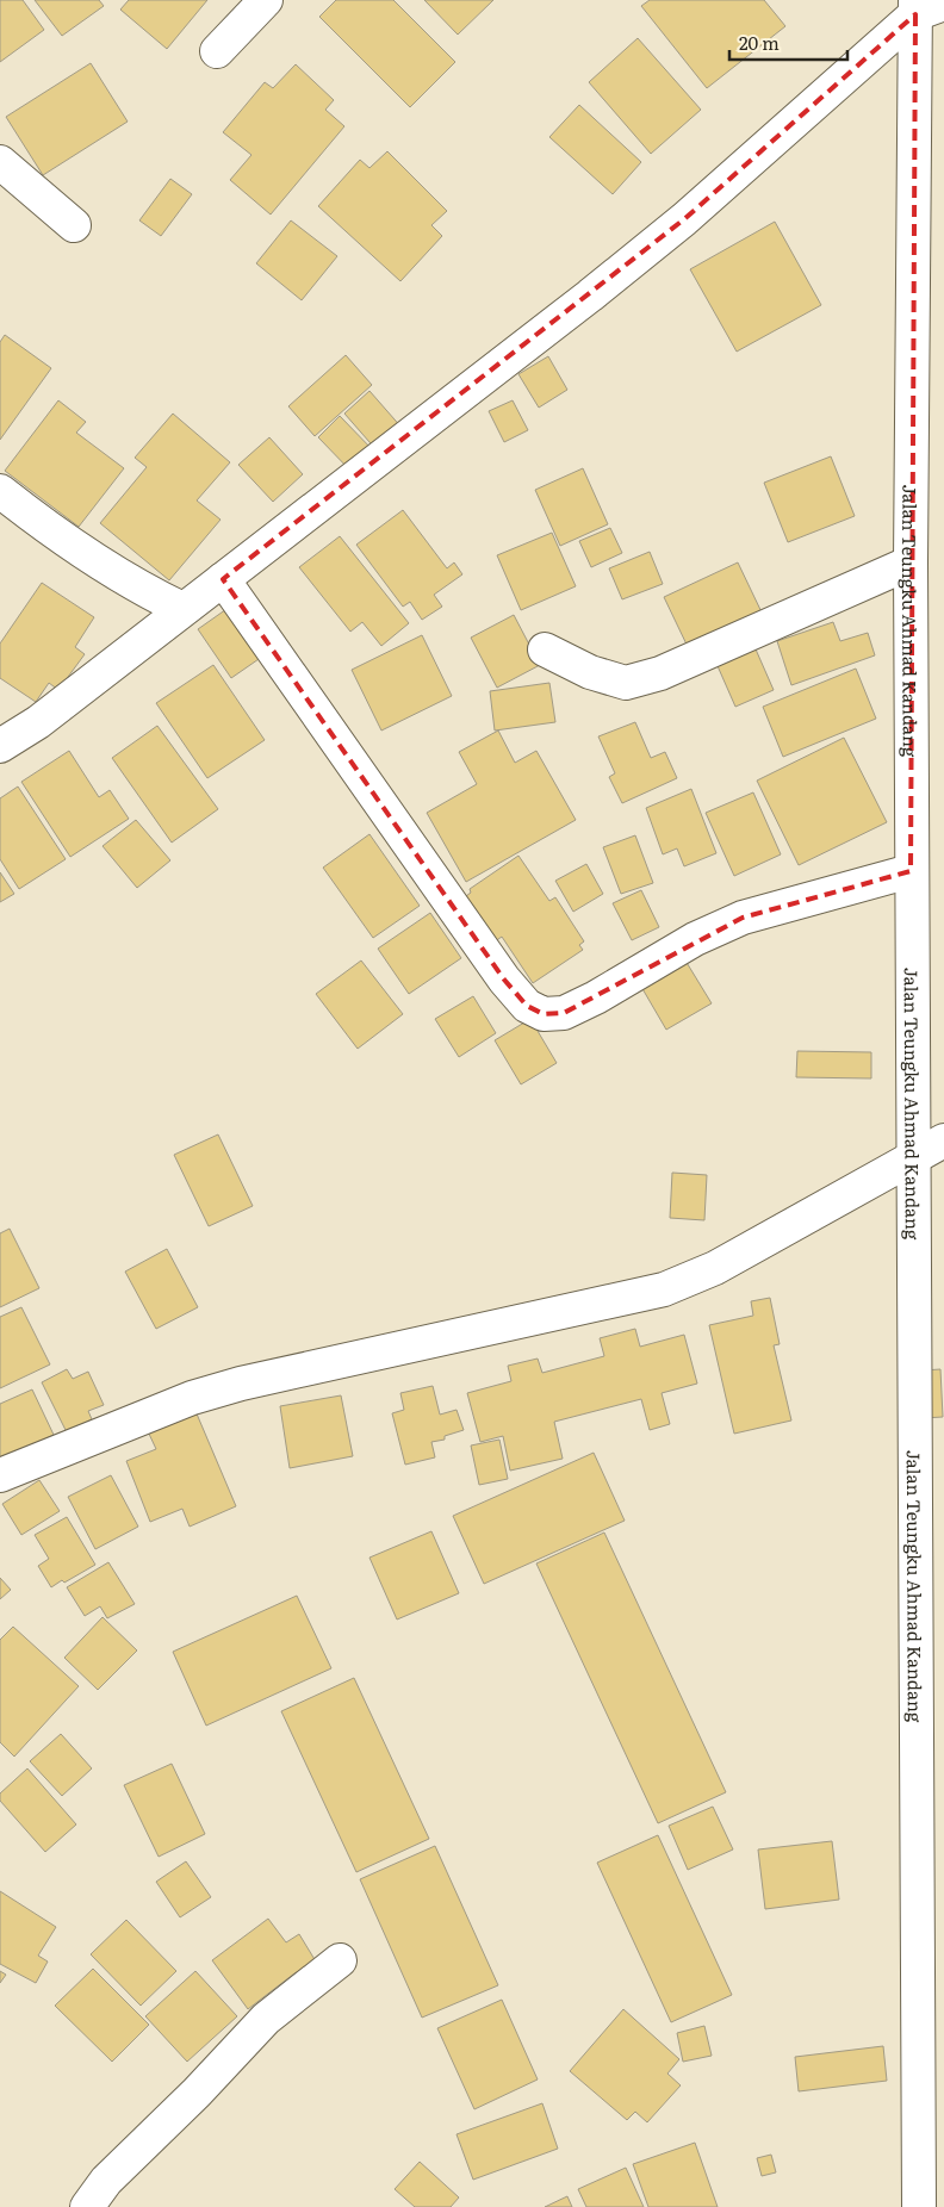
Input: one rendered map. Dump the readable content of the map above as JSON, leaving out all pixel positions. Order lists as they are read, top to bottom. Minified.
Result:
{"streets":{"street":["Jalan Teungku Ahmad Kandang"]},"scale_bar":"20 m"}
